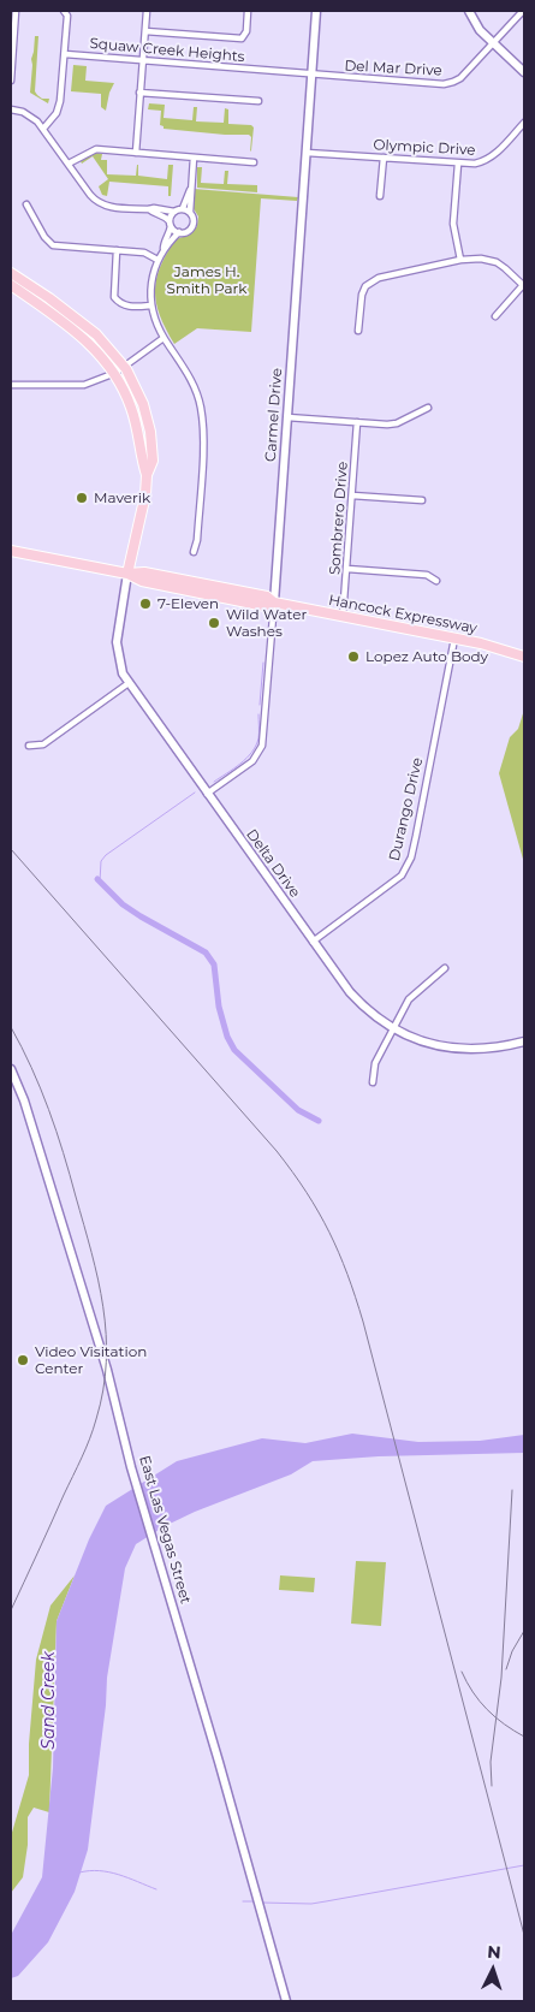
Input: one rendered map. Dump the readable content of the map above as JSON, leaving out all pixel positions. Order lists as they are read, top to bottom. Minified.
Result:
{"streets":{"main road":["Hancock Expressway"],"street":["Squaw Creek Heights","Del Mar Drive","Olympic Drive","Carmel Drive","Sombrero Drive","Durango Drive","Delta Drive","East Las Vegas Street"]},"crossings":[["Squaw Creek Heights","Del Mar Drive"],["Del Mar Drive","Carmel Drive"],["Olympic Drive","Carmel Drive"],["Carmel Drive","Hancock Expressway"],["Carmel Drive","Delta Drive"],["Sombrero Drive","Hancock Expressway"],["Hancock Expressway","Durango Drive"],["Hancock Expressway","Delta Drive"],["Durango Drive","Delta Drive"]],"water":["Sand Creek"],"parks":["James H. Smith Park"],"places":["Maverik","7-Eleven","Wild Water Washes","Lopez Auto Body","Video Visitation Center"],"north":"top"}
